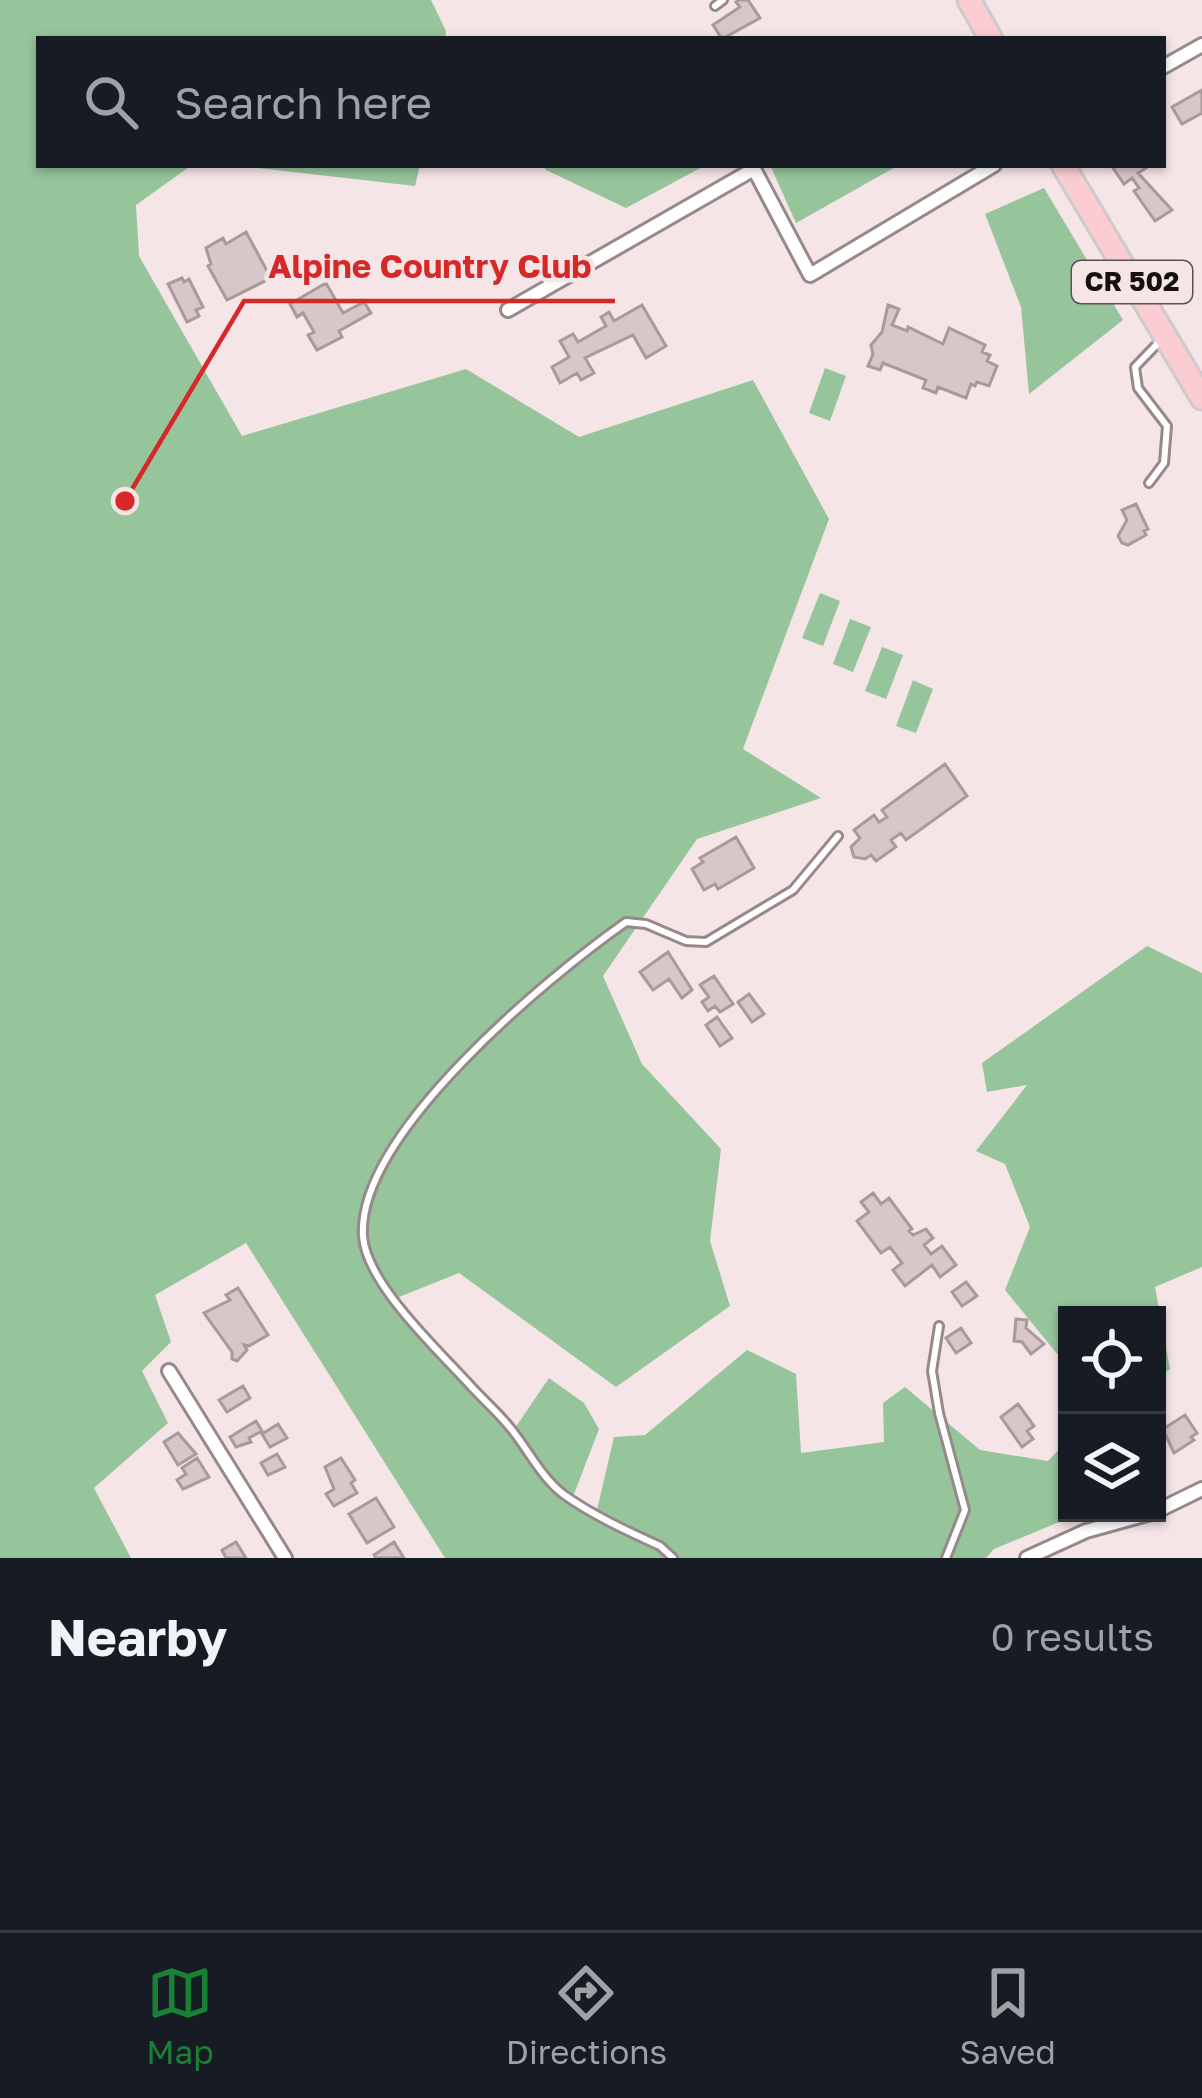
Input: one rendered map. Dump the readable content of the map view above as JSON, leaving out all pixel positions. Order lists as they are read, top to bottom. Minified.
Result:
{"streets":{"main road":["CR 502"]},"places":["Alpine Country Club"],"page":{"search":"Search here","heading":["Nearby","0 results"],"nav":["Map","Directions","Saved"]}}
